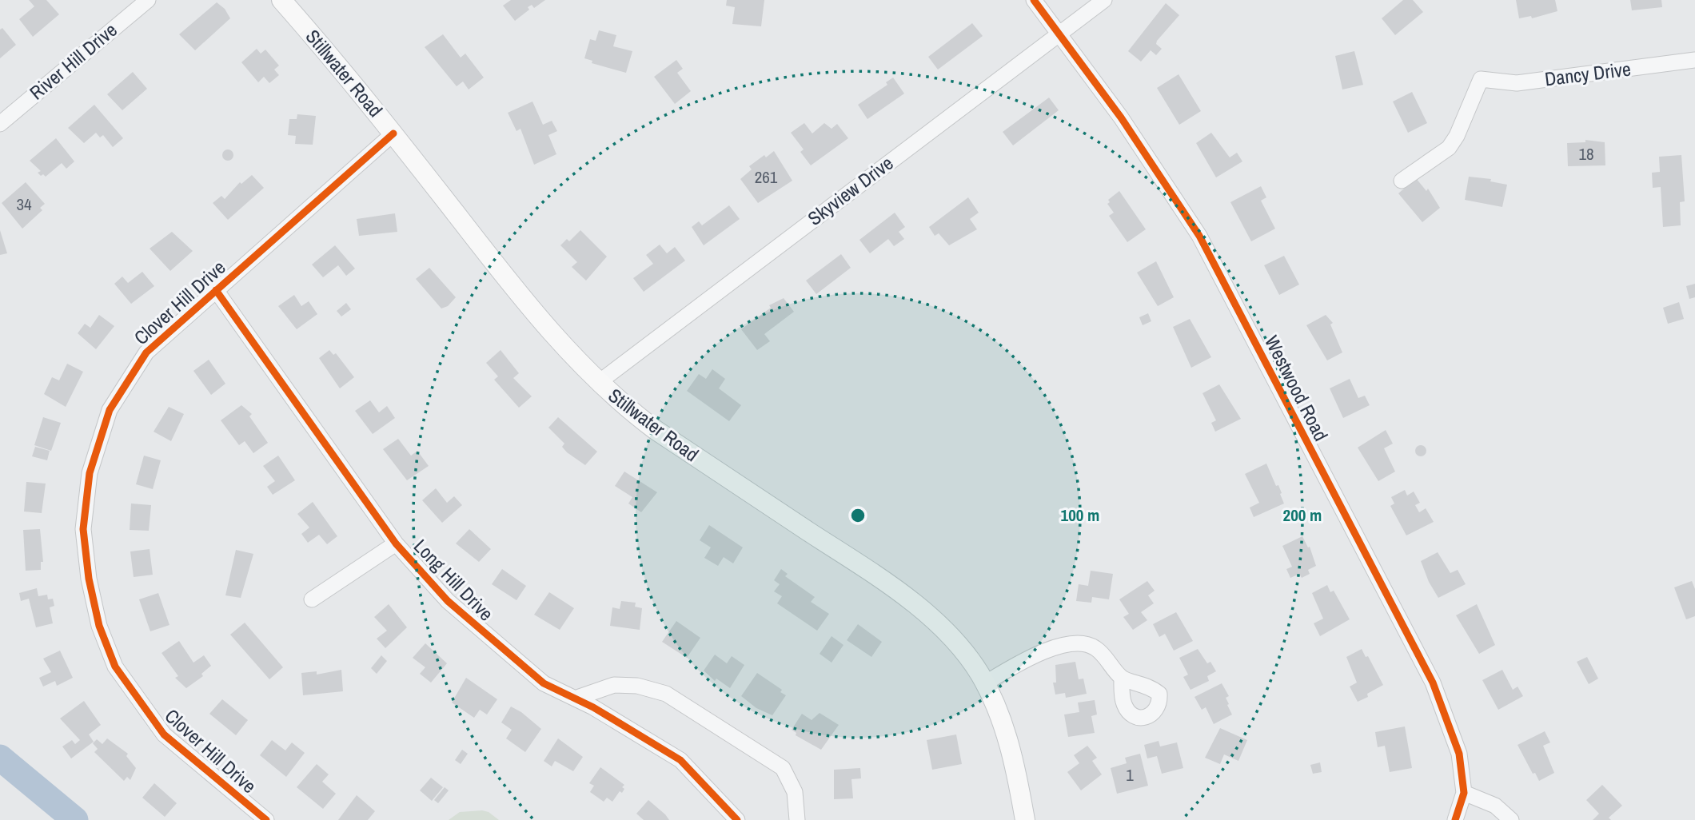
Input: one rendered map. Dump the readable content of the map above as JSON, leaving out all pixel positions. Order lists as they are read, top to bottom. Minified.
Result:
{"streets":{"main road":["Stillwater Road"],"street":["River Hill Drive","Dancy Drive","Skyview Drive","Clover Hill Drive","Westwood Road","Long Hill Drive"]},"crossings":[["Stillwater Road","Skyview Drive"],["Stillwater Road","Clover Hill Drive"],["Skyview Drive","Westwood Road"],["Clover Hill Drive","Long Hill Drive"]],"house_numbers":["18","261","34","1"],"rings":["100 m","200 m"]}
